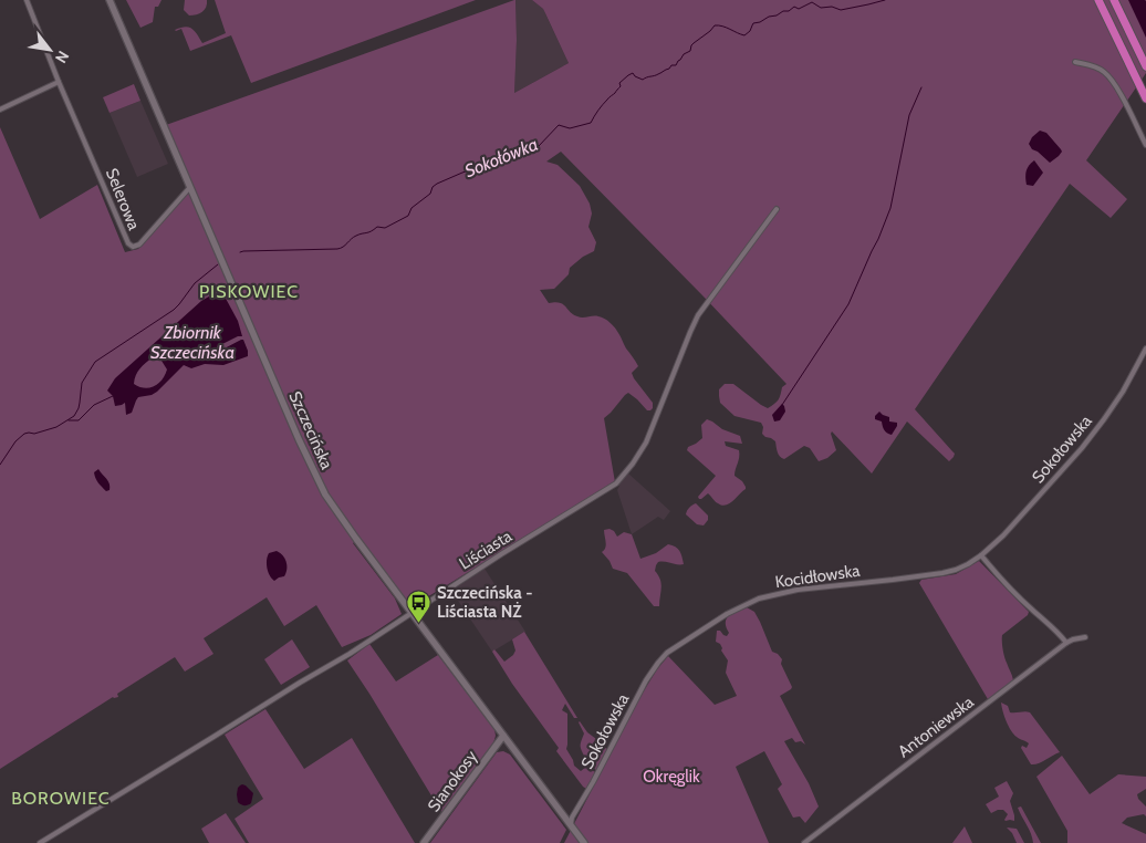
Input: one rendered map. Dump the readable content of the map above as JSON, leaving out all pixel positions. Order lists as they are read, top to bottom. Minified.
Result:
{"streets":{"main road":["Szczecińska","Sianokosy"],"street":["Selerowa","Sokołowska","Liściasta","Kocidłowska","Antoniewska"]},"crossings":[["Selerowa","Szczecińska"],["Szczecińska","Sokołowska"],["Szczecińska","Liściasta"],["Szczecińska","Sianokosy"],["Sokołowska","Kocidłowska"]],"districts":["PISKOWIEC","BOROWIEC"],"water":["Sokołówka","Zbiornik Szczecińska"],"parks":["Okręglik"],"places":{"bus stop":["Szczecińska - Liściasta NŻ"]},"north":"bottom right"}
